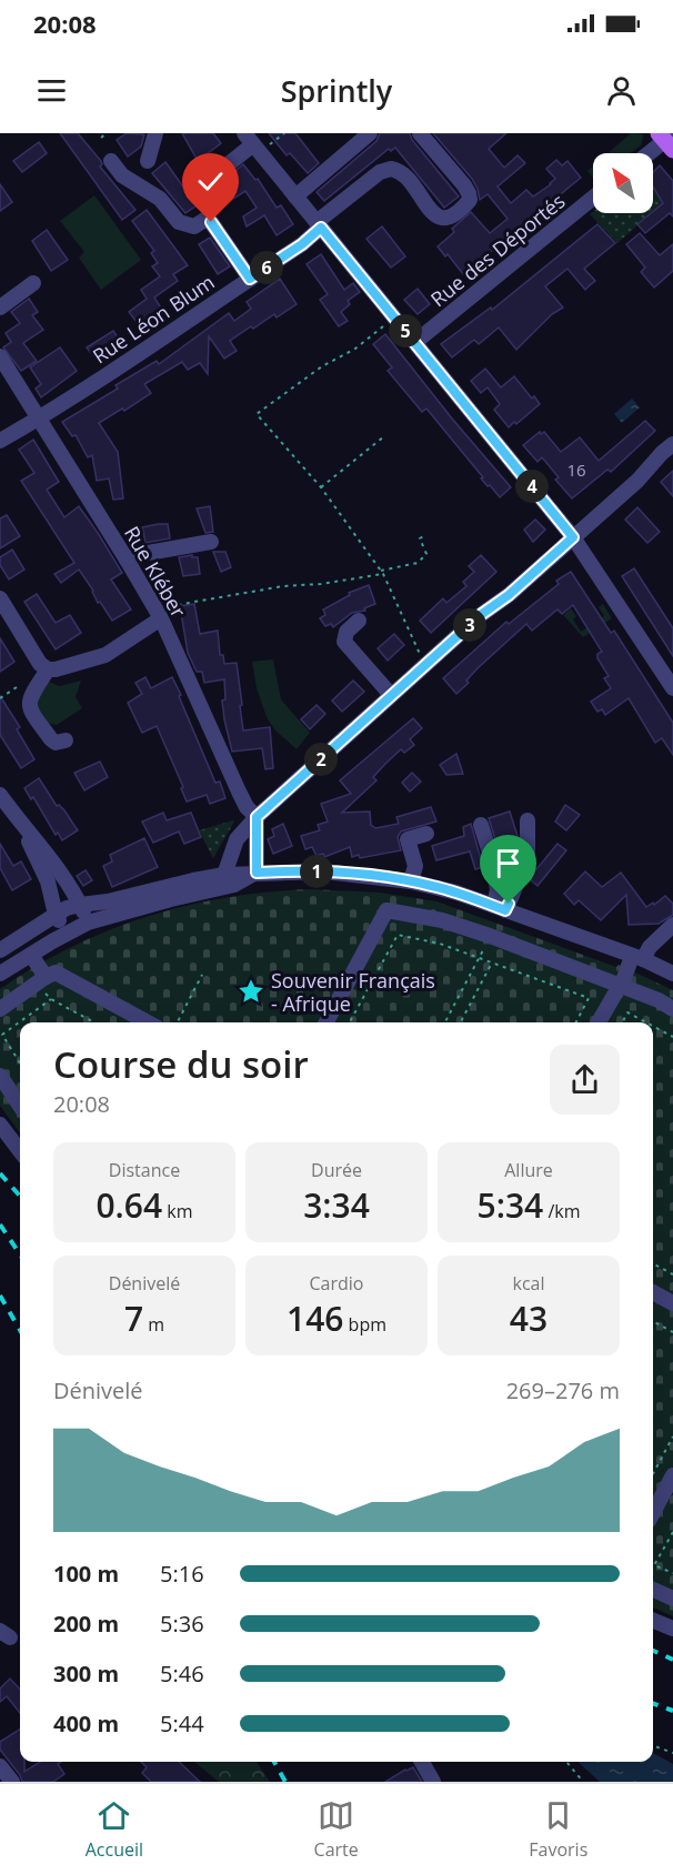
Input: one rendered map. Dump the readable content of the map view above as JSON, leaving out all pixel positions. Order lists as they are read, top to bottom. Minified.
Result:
{"streets":{"street":["Rue des Déportés","Rue Léon Blum","Rue Kléber"]},"crossings":[["Rue Léon Blum","Rue Kléber"]],"places":{"place":["Souvenir Français - Afrique"]},"house_numbers":["16"],"north":"top left","page":{"status":"20:08","header":"Sprintly","pins":["6","5","4","3","2","1"],"heading":["Course du soir","20:08"],"stats":[["Distance","0.64 km"],["Durée","3:34"],["Allure","5:34 /km"],["Dénivelé","7 m"],["Cardio","146 bpm"],["kcal","43"]],"chart":["Dénivelé","269–276 m"],"list":[{"name":"100 m","note":"5:16"},{"name":"200 m","note":"5:36"},{"name":"300 m","note":"5:46"},{"name":"400 m","note":"5:44"}],"tabs":["Accueil","Carte","Favoris"]}}
